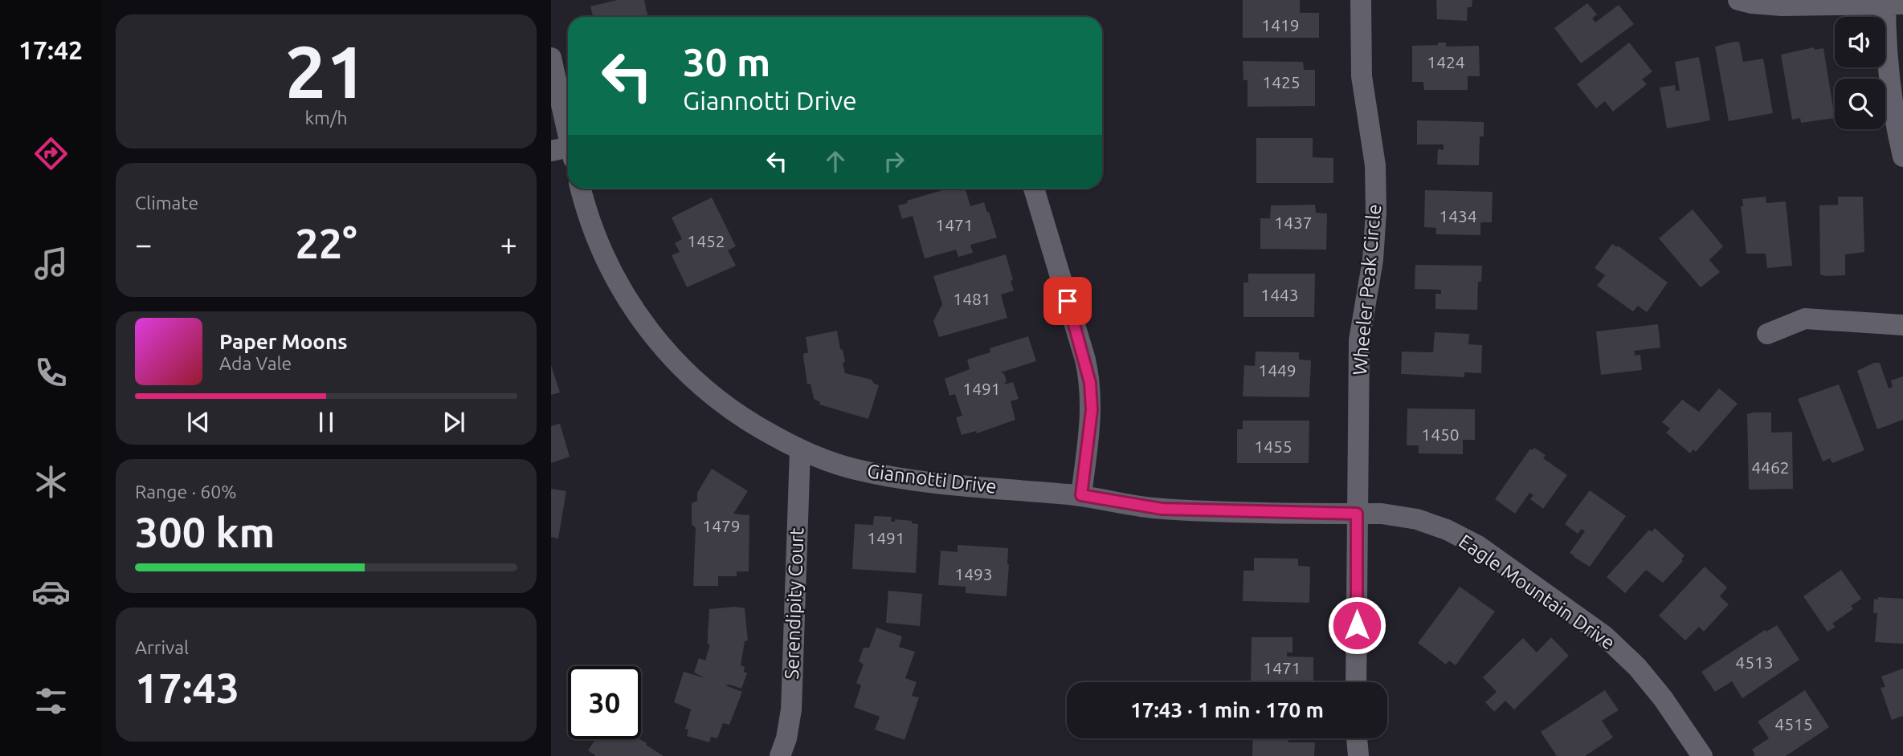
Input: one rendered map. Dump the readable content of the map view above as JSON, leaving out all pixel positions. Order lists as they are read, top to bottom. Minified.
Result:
{"streets":{"street":["Wheeler Peak Circle","Giannotti Drive","Eagle Mountain Drive","Serendipity Court"]},"crossings":[["Wheeler Peak Circle","Giannotti Drive"],["Wheeler Peak Circle","Eagle Mountain Drive"],["Giannotti Drive","Eagle Mountain Drive"],["Giannotti Drive","Serendipity Court"]],"house_numbers":["1419","1424","1425","1434","1437","1471","1452","1443","1481","1449","1491","1450","1455","4462","1479","1491","1493","4513","1471","4515"],"page":{"tabs":"17:42","tile":[["21","km/h"],"Climate",["Range · 60%","300 km"],["Arrival","17:43"]],"turn":["30 m","Giannotti Drive"],"heat":["−","22°","+"],"song":["Paper Moons","Ada Vale"],"limit":"30","trip":"17:43 · 1 min · 170 m"}}
